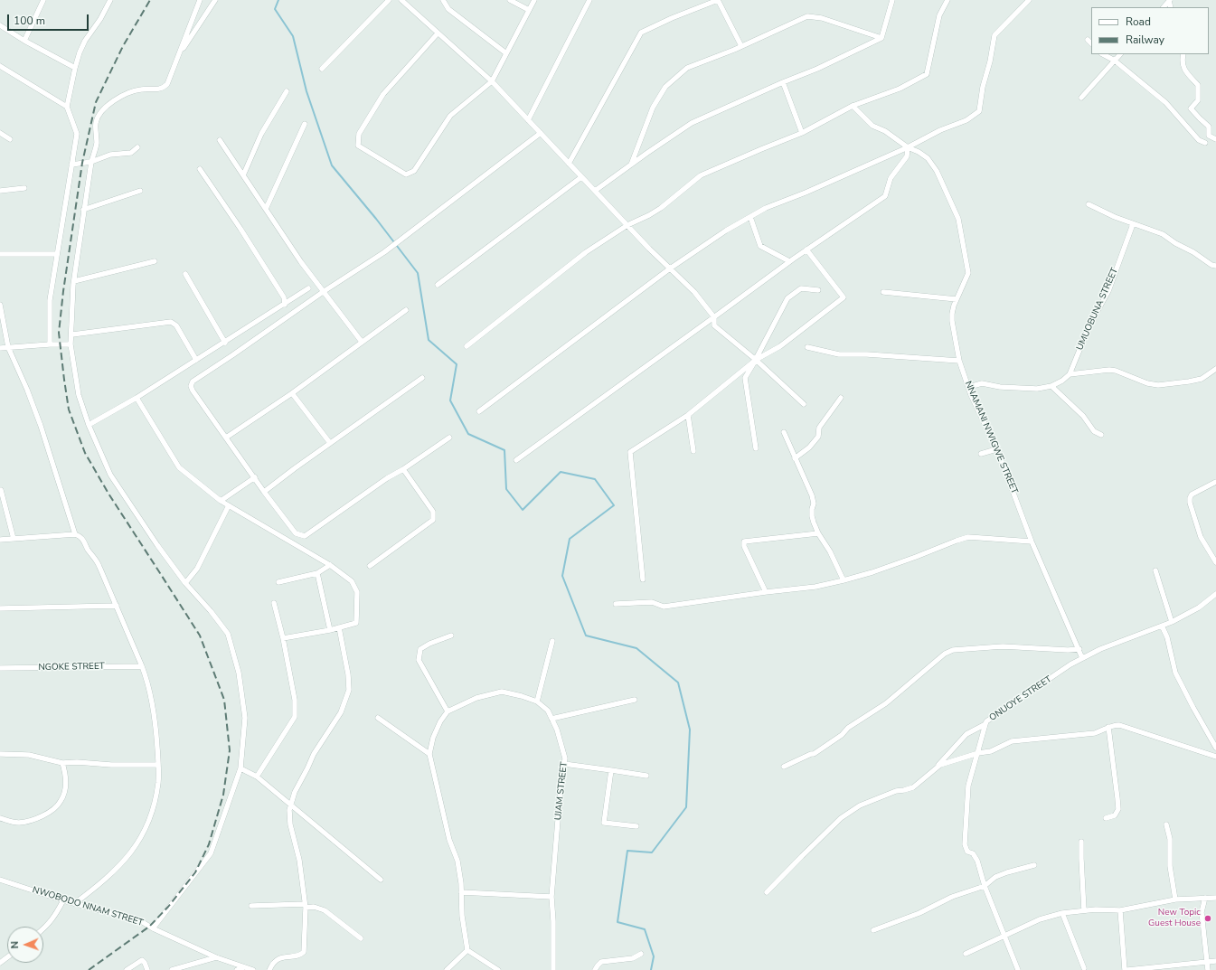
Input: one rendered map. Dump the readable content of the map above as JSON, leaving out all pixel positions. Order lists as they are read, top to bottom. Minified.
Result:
{"streets":{"street":["UMUOBUNA STREET","NNAMANI NWIGWE STREET","NGOKE STREET","ONUOYE STREET","UJAM STREET","NWOBODO NNAM STREET"]},"crossings":[["NNAMANI NWIGWE STREET","ONUOYE STREET"]],"places":["New Topic Guest House"],"legend":["Road","Railway"],"scale_bar":"100 m","north":"left"}
